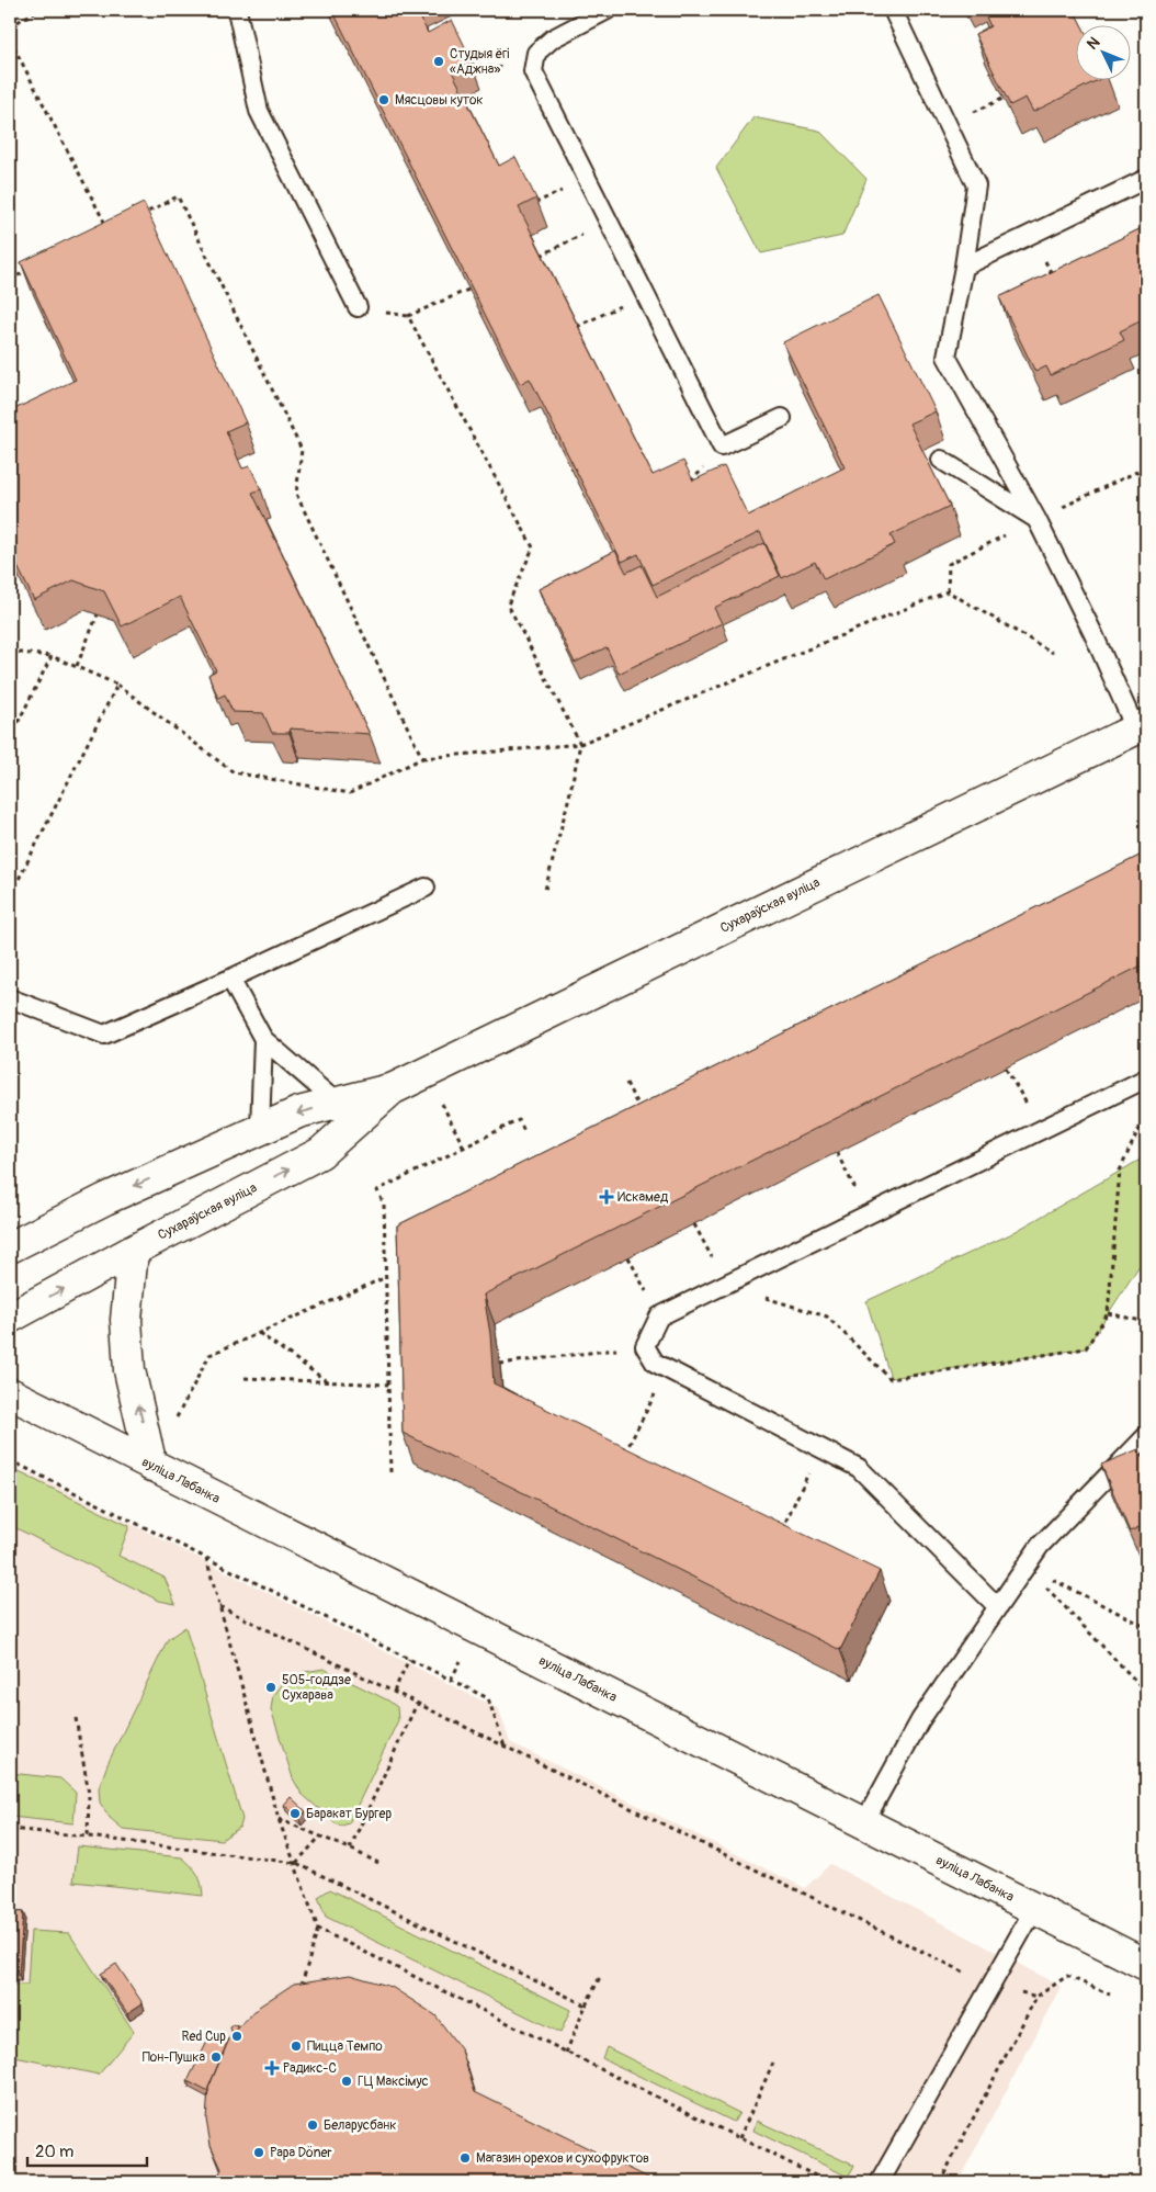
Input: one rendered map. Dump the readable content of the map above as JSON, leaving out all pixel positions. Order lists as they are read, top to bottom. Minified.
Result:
{"streets":{"main road":["Сухараўская вуліца","вуліца Лабанка"]},"places":{"other":["Студыя ёгі «Аджна»","Мясцовы куток","505-годдзе Сухарава","Баракат Бургер","Red Cup","Пицца Темпо","Пон-Пушка","ГЦ Максімус","Беларусбанк","Papa Döner","Магазин орехов и сухофруктов"],"health":["Искамед","Радикс-С"]},"scale_bar":"20 m","north":"top left"}
